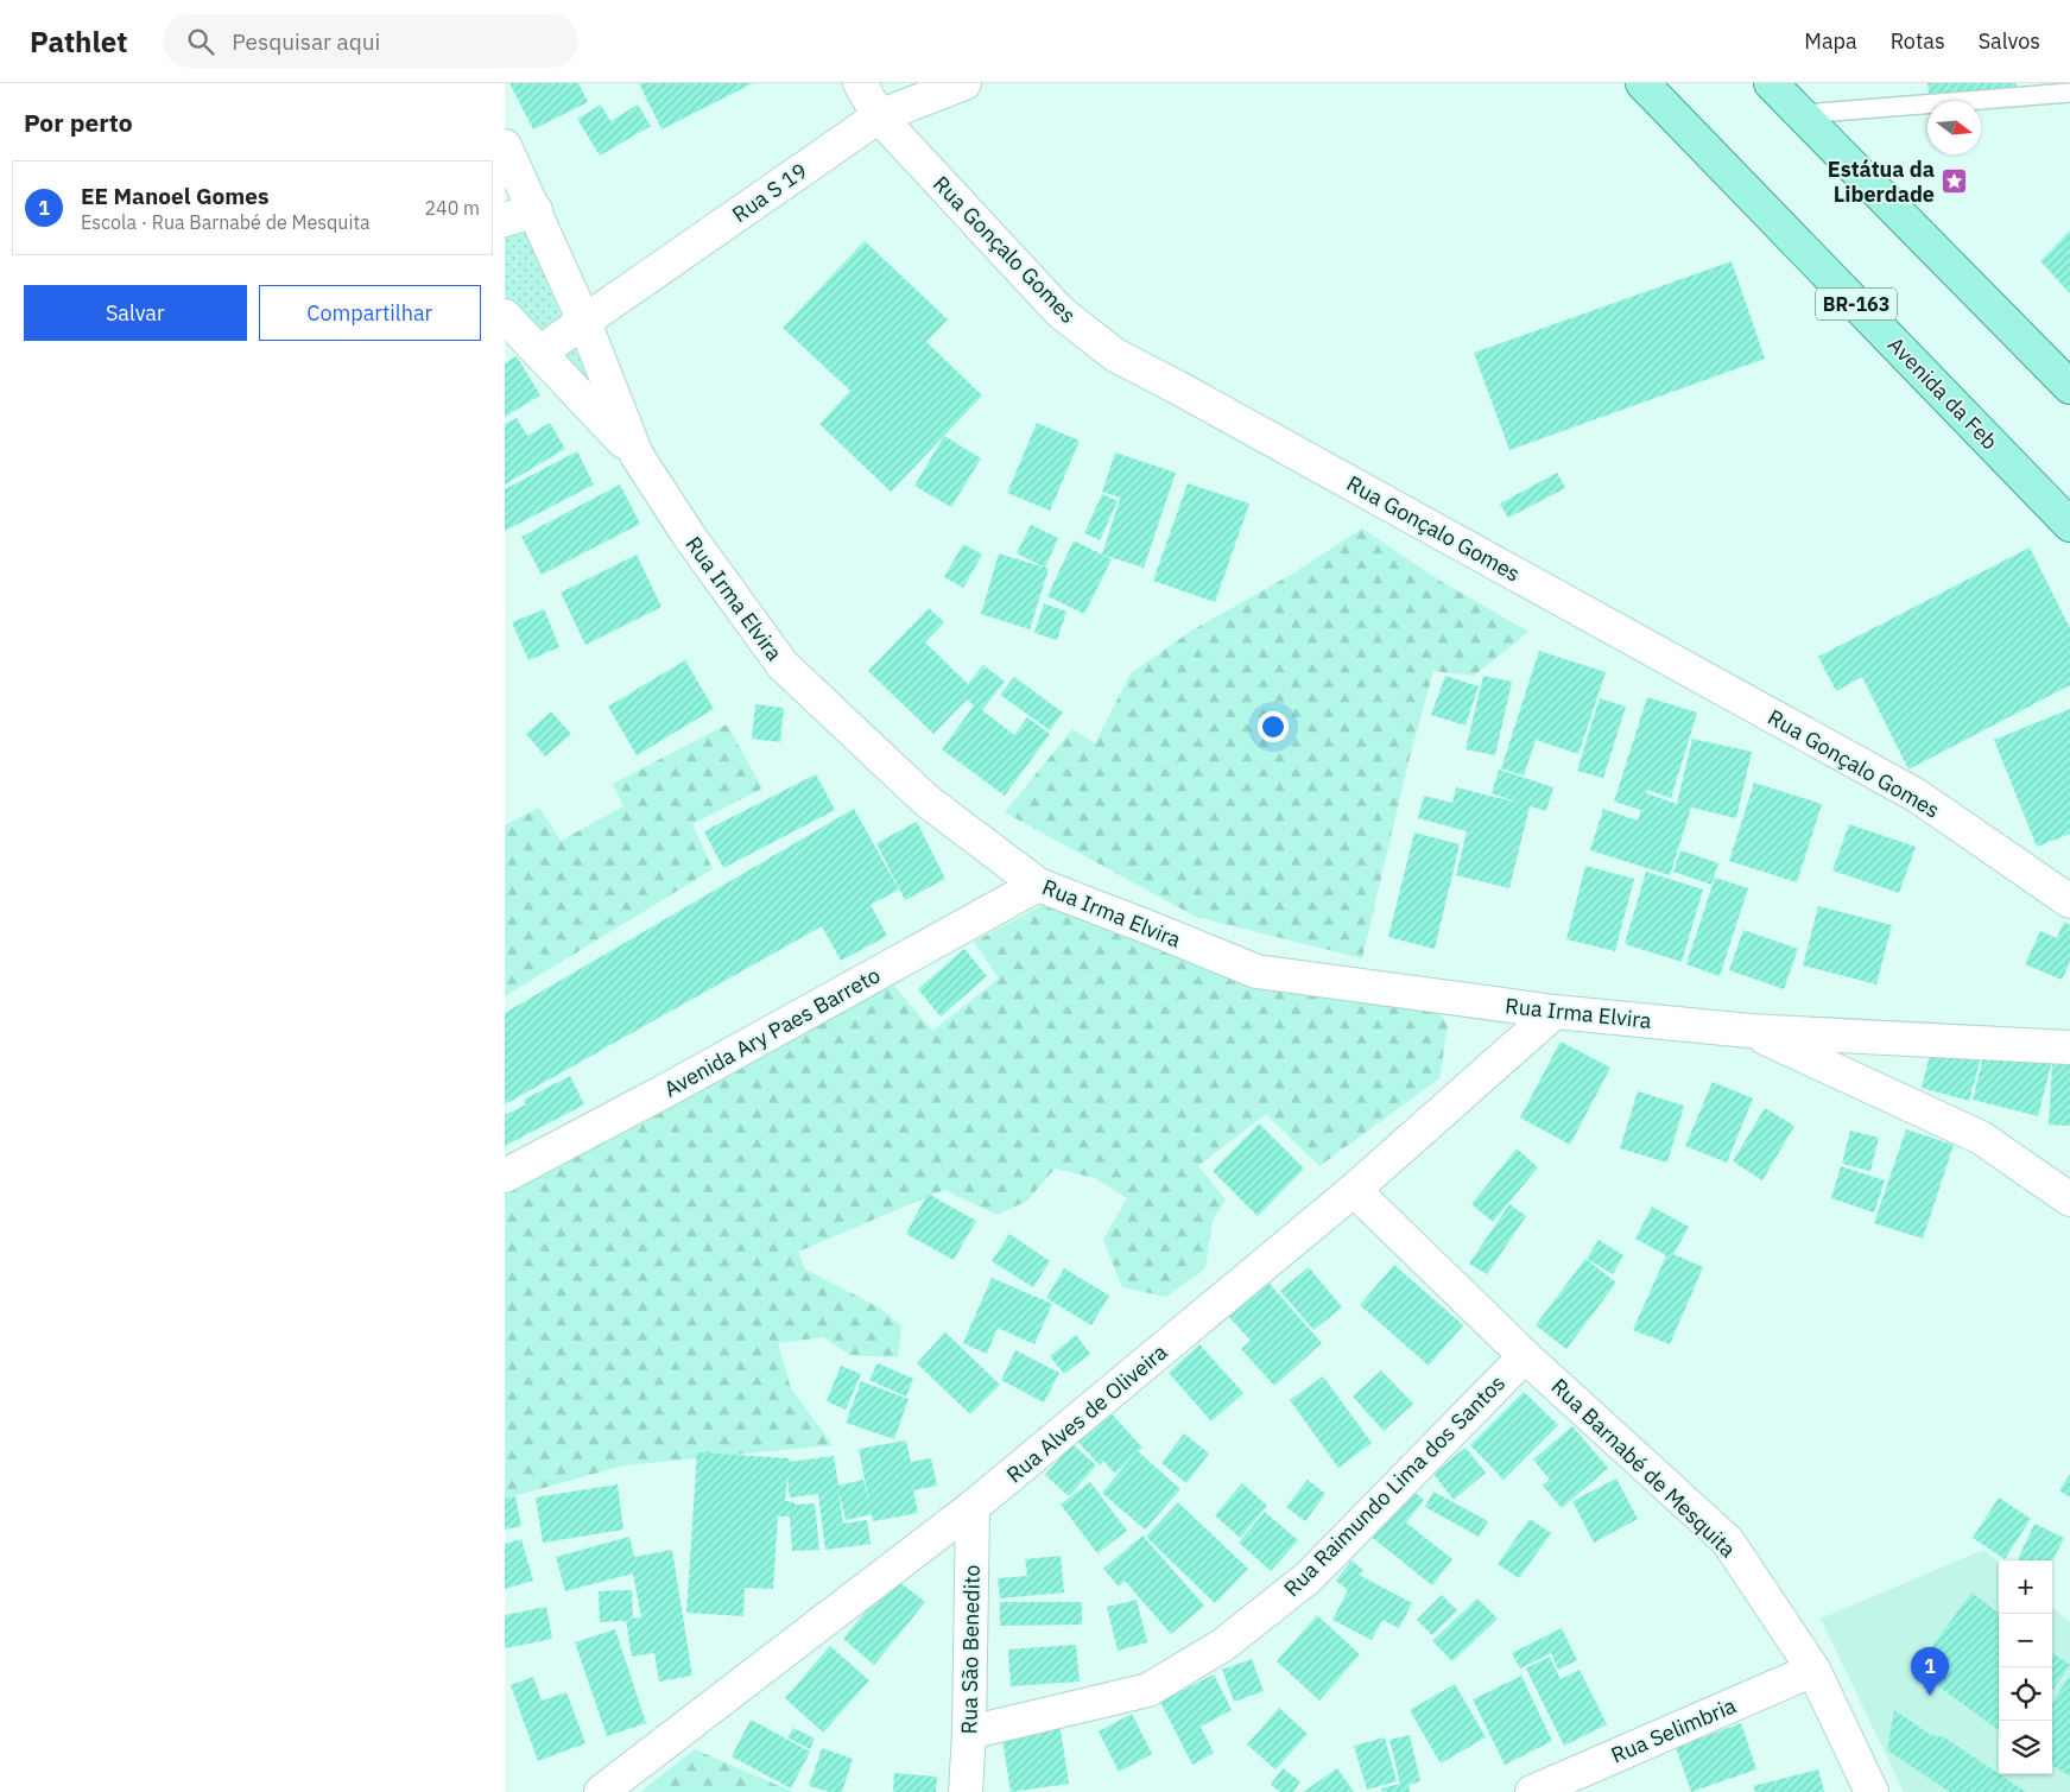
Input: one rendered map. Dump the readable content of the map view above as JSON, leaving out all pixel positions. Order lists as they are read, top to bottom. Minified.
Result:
{"streets":{"main road":["BR-163","Avenida da Feb"],"street":["Rua S 19","Rua Gonçalo Gomes","Rua Irma Elvira","Avenida Ary Paes Barreto","Rua Alves de Oliveira","Rua Barnabé de Mesquita","Rua Raimundo Lima dos Santos","Rua São Benedito","Rua Selimbria"]},"crossings":[["Rua S 19","Rua Gonçalo Gomes"],["Rua S 19","Rua Irma Elvira"],["Rua Irma Elvira","Avenida Ary Paes Barreto"],["Rua Irma Elvira","Rua Alves de Oliveira"],["Rua Alves de Oliveira","Rua Barnabé de Mesquita"],["Rua Alves de Oliveira","Rua São Benedito"],["Rua Barnabé de Mesquita","Rua Raimundo Lima dos Santos"],["Rua Barnabé de Mesquita","Rua Selimbria"],["Rua Raimundo Lima dos Santos","Rua São Benedito"]],"places":{"place":["Estátua da Liberdade"]},"north":"right","page":{"header":"Pathlet","search":"Pesquisar aqui","nav":["Mapa","Rotas","Salvos"],"heading":"Por perto","list":[{"mark":"1","name":"EE Manoel Gomes","note":"Escola · Rua Barnabé de Mesquita","value":"240 m"}],"buttons":["Salvar","Compartilhar"],"map_buttons":["+","−"],"pins":"1"}}
